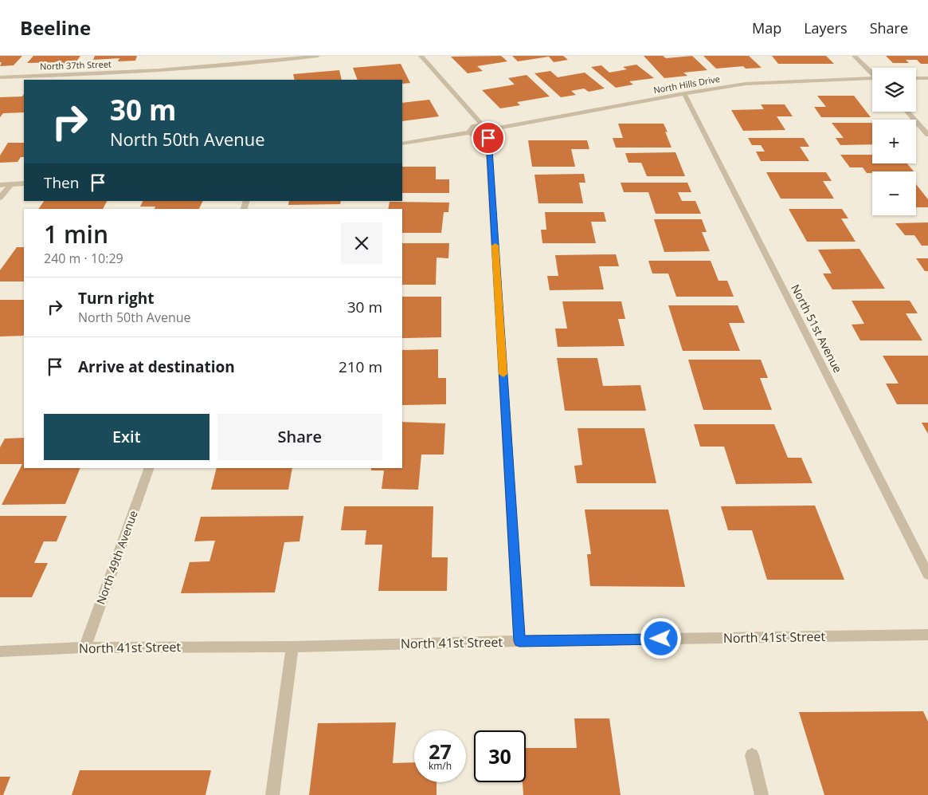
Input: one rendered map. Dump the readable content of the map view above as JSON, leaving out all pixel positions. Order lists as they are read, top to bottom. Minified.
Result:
{"streets":{"street":["North 37th Street","North Hills Drive","North 51st Avenue","North 49th Avenue","North 41st Street"]},"crossings":[["North Hills Drive","North 51st Avenue"],["North 49th Avenue","North 41st Street"]],"page":{"header":"Beeline","nav":["Map","Layers","Share"],"map_buttons":["+","−"],"turn":["30 m","North 50th Avenue"],"then":"Then","heading":["1 min","240 m · 10:29"],"list":[{"name":"Turn right","note":"North 50th Avenue","value":"30 m"},{"name":"Arrive at destination","value":"210 m"}],"buttons":["Exit","Share"],"speed":"27 km/h","limit":"30"}}
